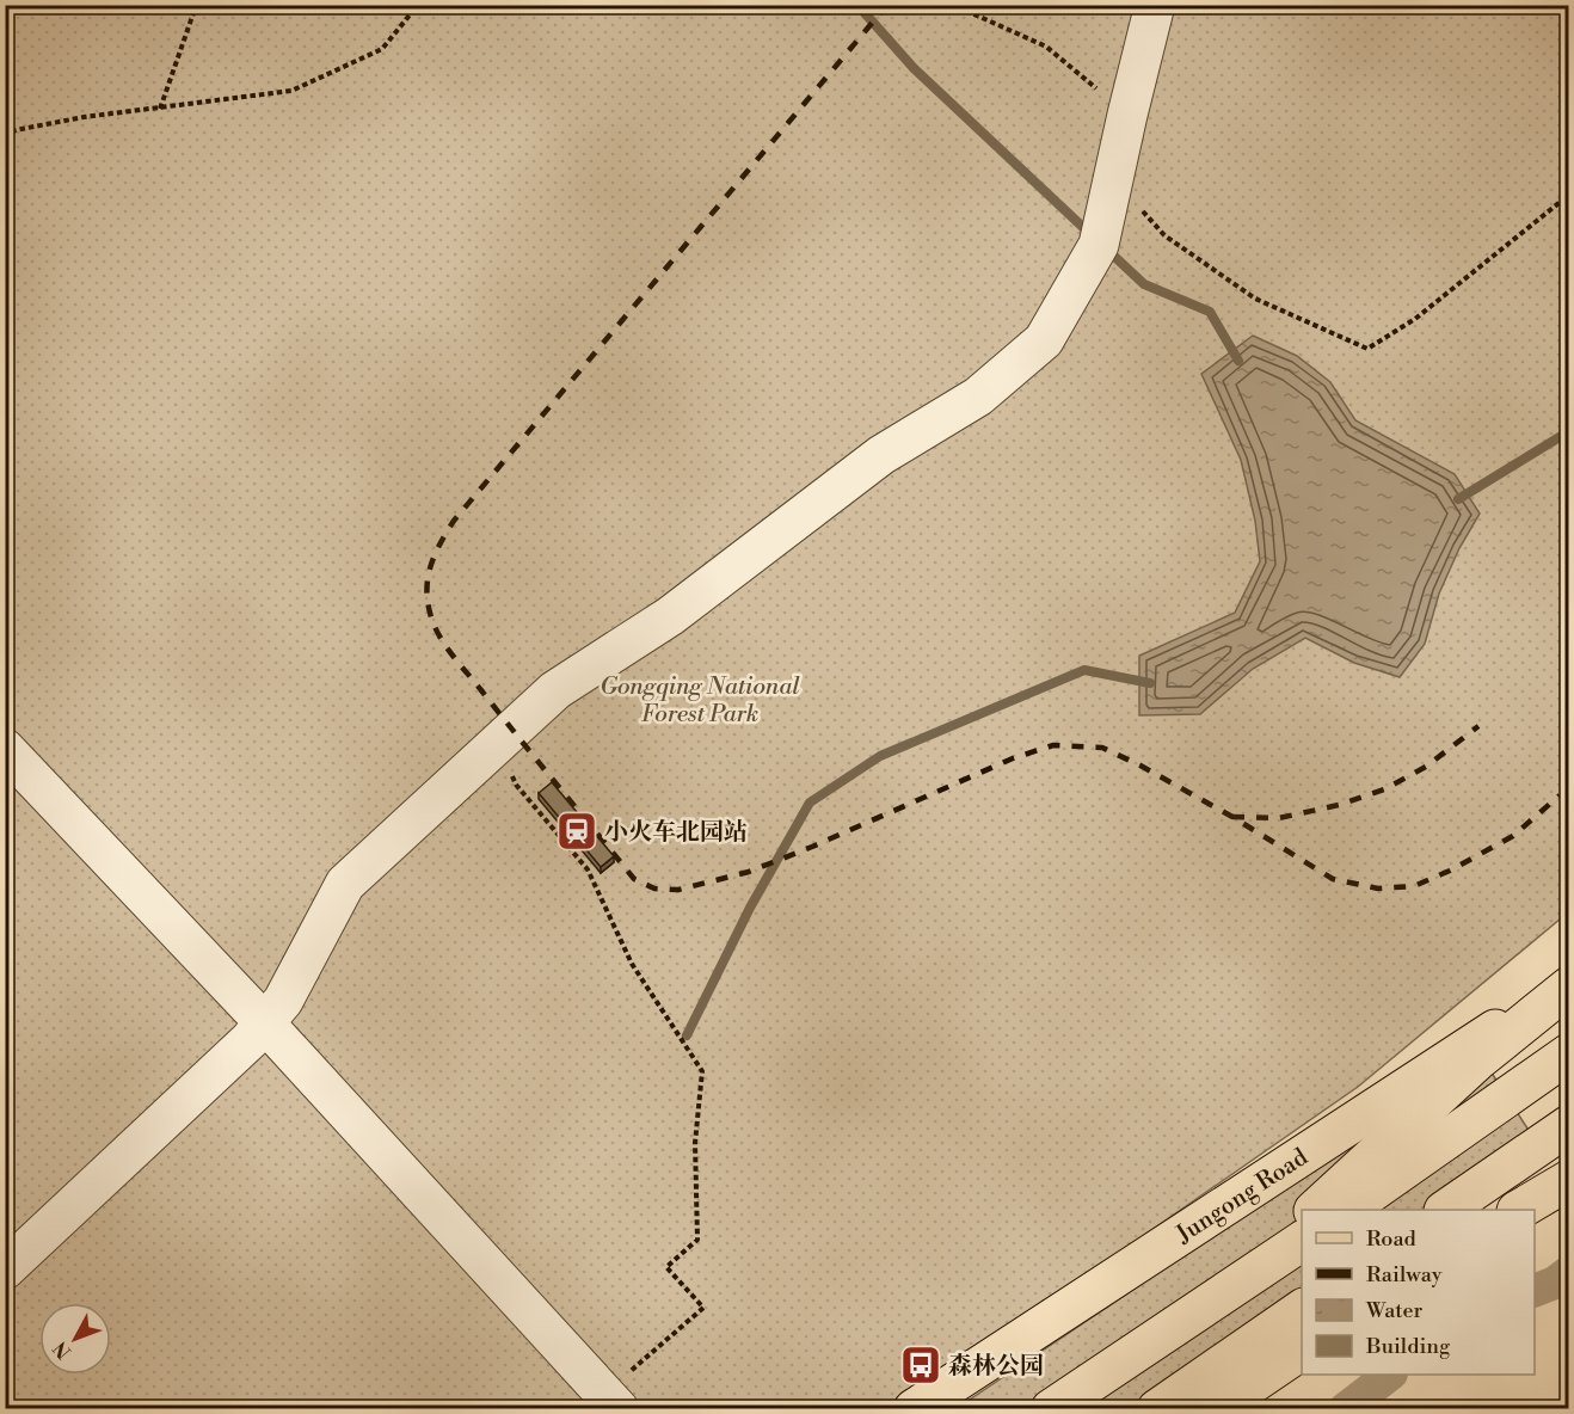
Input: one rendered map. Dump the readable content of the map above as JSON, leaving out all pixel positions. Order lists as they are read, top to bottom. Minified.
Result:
{"streets":{"main road":["Jungong Road"]},"parks":["Gongqing National Forest Park"],"places":{"station":["小火车北园站"],"bus stop":["森林公园"]},"legend":["Road","Railway","Water","Building"],"north":"bottom left"}
